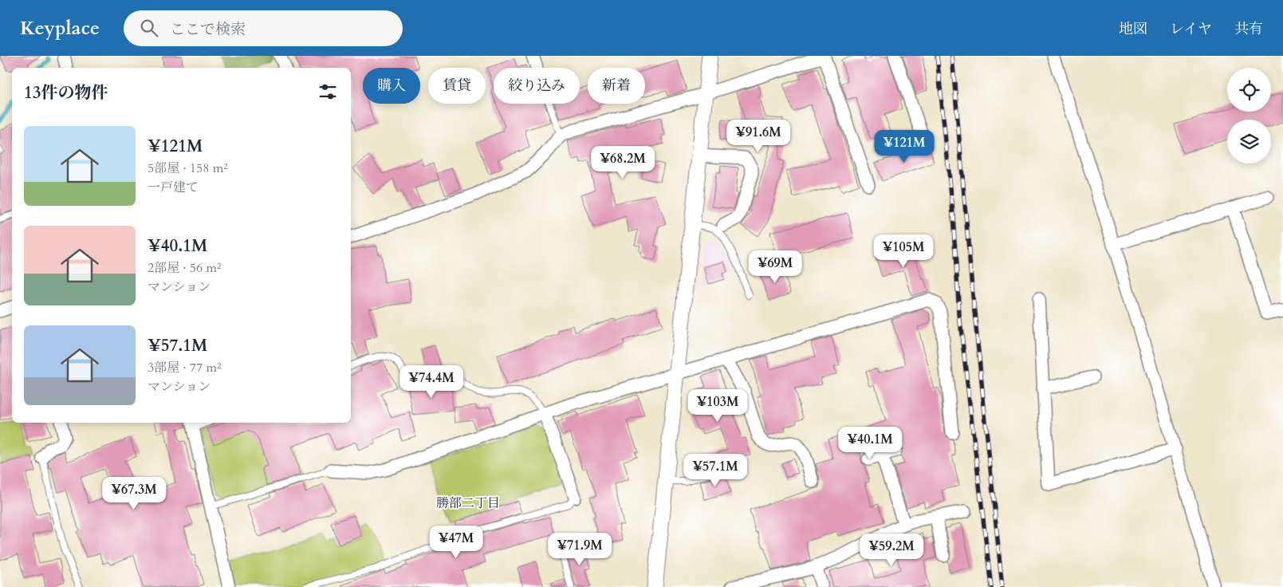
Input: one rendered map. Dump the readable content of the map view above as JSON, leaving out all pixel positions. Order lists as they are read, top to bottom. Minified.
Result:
{"districts":["勝部二丁目"],"page":{"header":"Keyplace","search":"ここで検索","nav":["地図","レイヤ","共有"],"chip":["購入","賃貸","絞り込み","新着"],"heading":"13件の物件","list":[{"name":"¥121M","note":"5部屋 · 158 m² · 一戸建て"},{"name":"¥40.1M","note":"2部屋 · 56 m² · マンション"},{"name":"¥57.1M","note":"3部屋 · 77 m² · マンション"}],"price":["¥91.6M","¥121M","¥68.2M","¥105M","¥69M","¥74.4M","¥103M","¥40.1M","¥57.1M","¥67.3M","¥47M","¥71.9M","¥59.2M"]}}
